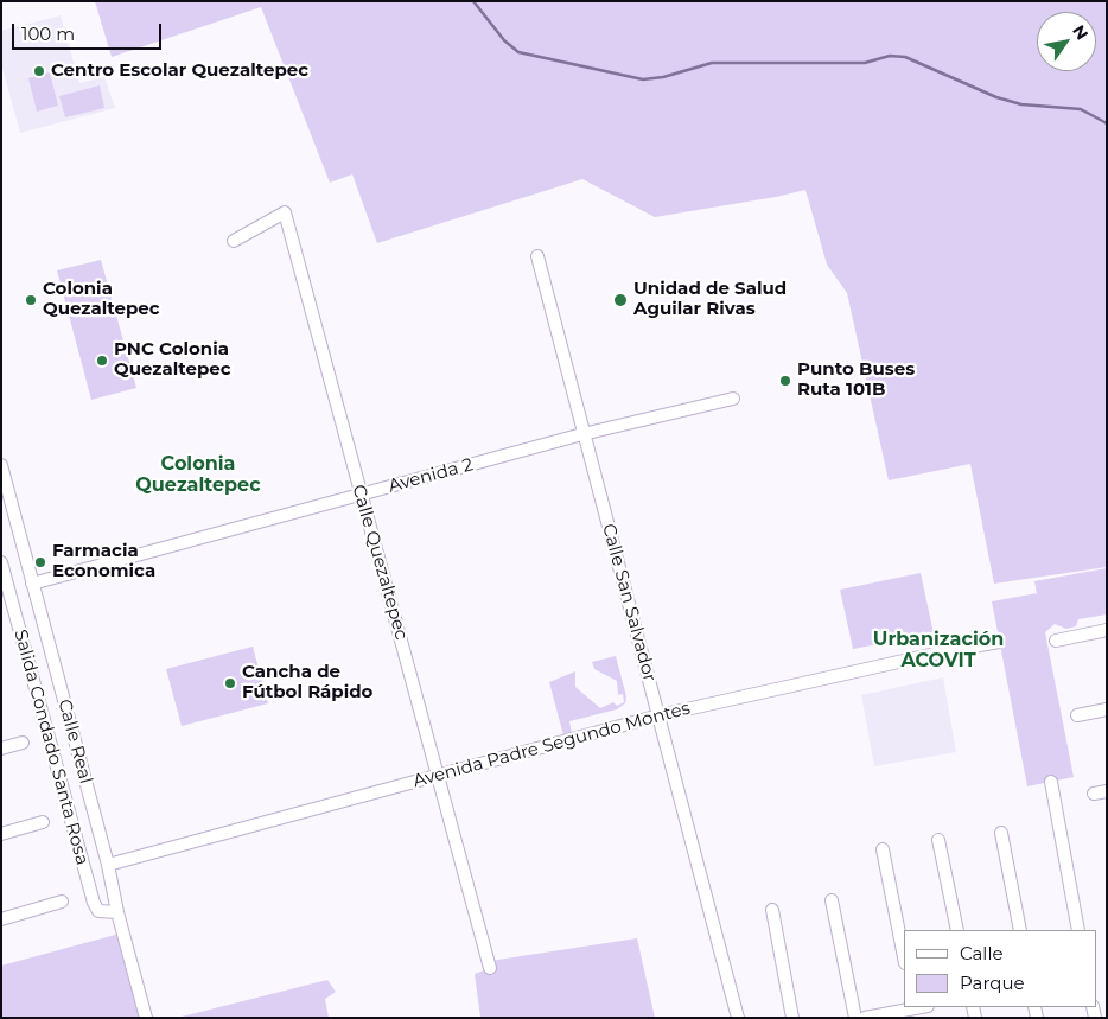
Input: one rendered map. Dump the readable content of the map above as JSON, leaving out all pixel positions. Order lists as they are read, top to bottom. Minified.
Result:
{"streets":{"street":["Avenida 2","Calle Quezaltepec","Calle San Salvador","Calle Real","Avenida Padre Segundo Montes","Salida Condado Santa Rosa"]},"crossings":[["Avenida 2","Calle Quezaltepec"],["Avenida 2","Calle San Salvador"],["Avenida 2","Calle Real"],["Calle Quezaltepec","Avenida Padre Segundo Montes"],["Calle San Salvador","Avenida Padre Segundo Montes"],["Calle Real","Avenida Padre Segundo Montes"],["Calle Real","Salida Condado Santa Rosa"]],"districts":["Colonia Quezaltepec","Urbanización ACOVIT"],"places":["Centro Escolar Quezaltepec","Colonia Quezaltepec","Unidad de Salud Aguilar Rivas","PNC Colonia Quezaltepec","Punto Buses Ruta 101B","Farmacia Economica","Cancha de Fútbol Rápido"],"legend":["Calle","Parque"],"scale_bar":"100 m","north":"top right"}
